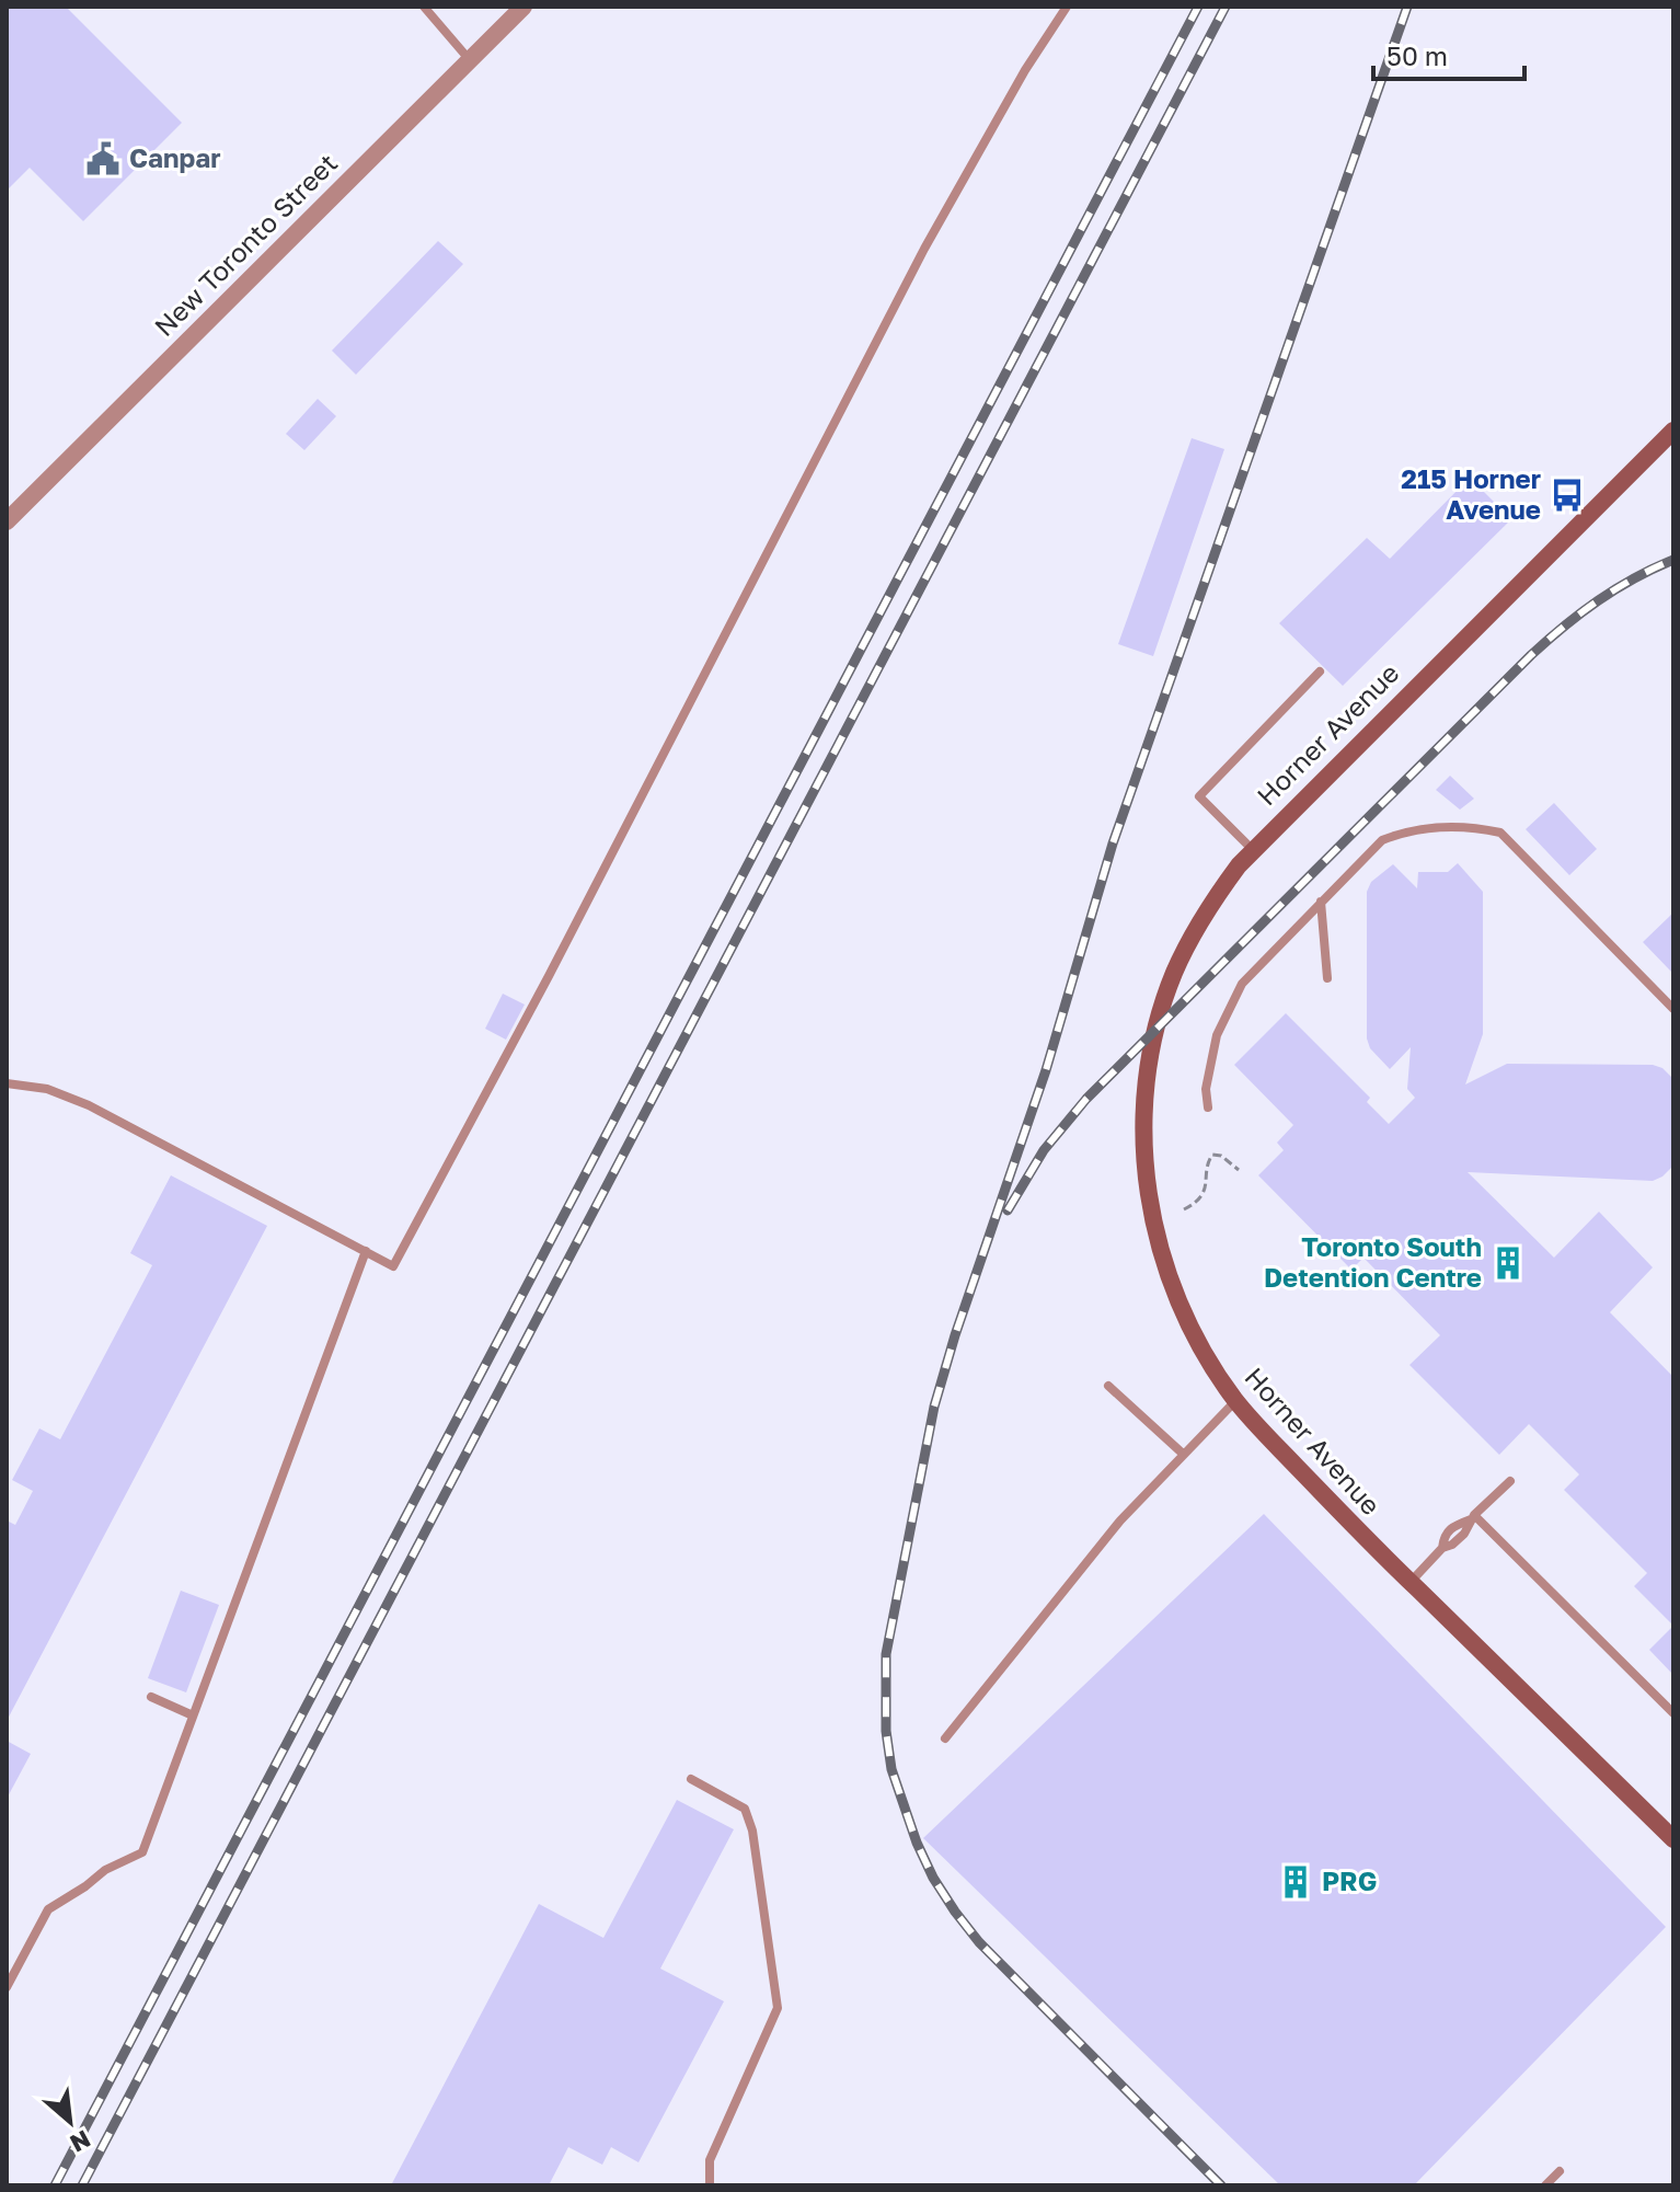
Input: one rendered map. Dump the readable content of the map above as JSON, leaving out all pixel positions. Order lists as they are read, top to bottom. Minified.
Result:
{"streets":{"main road":["Horner Avenue"],"street":["New Toronto Street"]},"places":{"public building":["Canpar"],"bus stop":["215 Horner Avenue"],"building":["Toronto South Detention Centre","PRG"]},"scale_bar":"50 m","north":"bottom right"}
